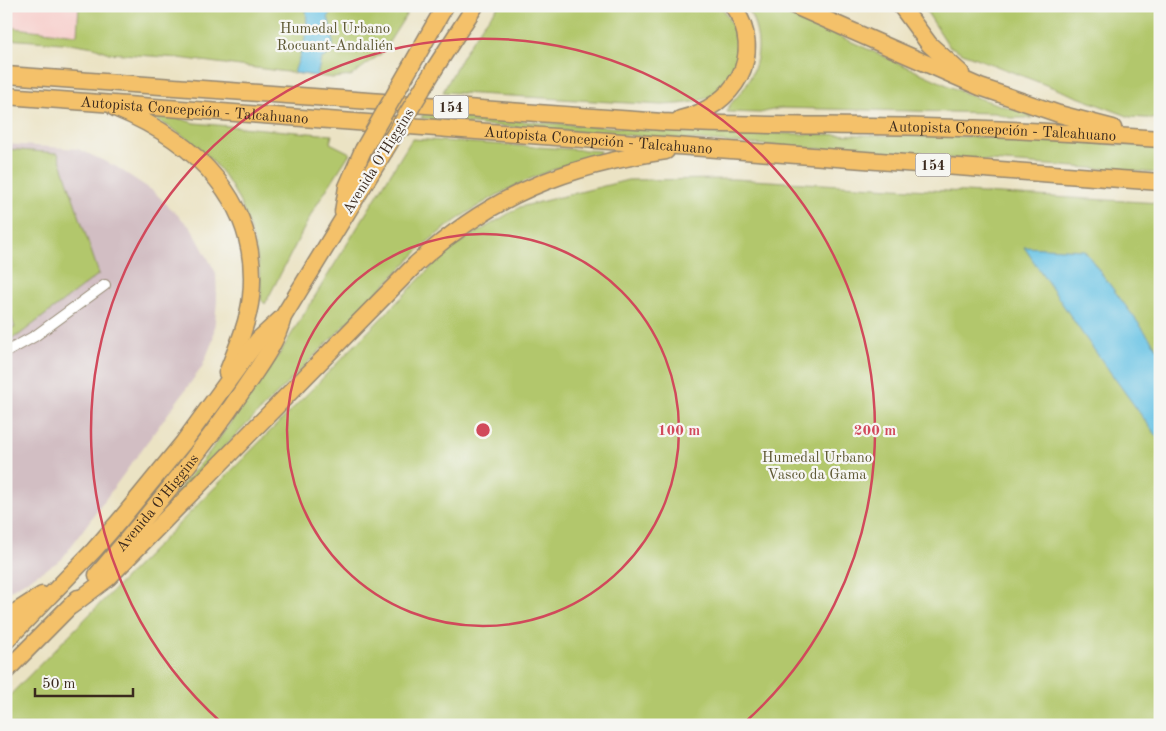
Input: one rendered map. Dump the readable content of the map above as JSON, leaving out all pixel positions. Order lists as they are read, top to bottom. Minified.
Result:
{"streets":{"main road":["154","Autopista Concepción - Talcahuano","Avenida O'Higgins"]},"parks":["Humedal Urbano Rocuant-Andalién","Humedal Urbano Vasco da Gama"],"scale_bar":"50 m","rings":["100 m","200 m"]}
